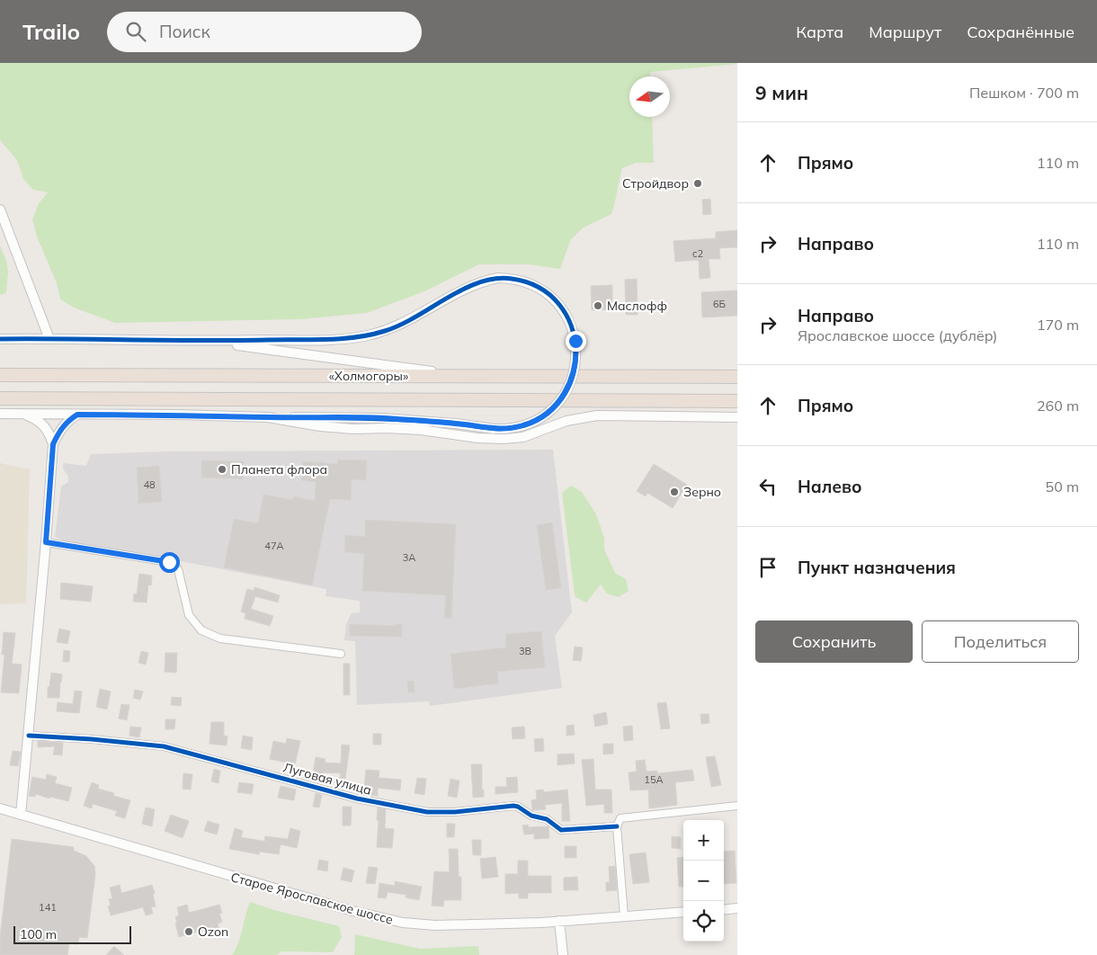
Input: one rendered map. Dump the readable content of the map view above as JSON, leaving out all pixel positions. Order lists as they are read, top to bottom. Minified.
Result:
{"streets":{"highway":["«Холмогоры»"],"street":["Луговая улица","Старое Ярославское шоссе"]},"places":["Стройдвор","Маслофф","Планета флора","Зерно","Ozon"],"house_numbers":["с2","6Б","48","47А","3А","3В","15А","141"],"scale_bar":"100 m","north":"left","page":{"header":"Trailo","search":"Поиск","nav":["Карта","Маршрут","Сохранённые"],"heading":["9 мин","Пешком · 700 m"],"list":[["Прямо","110 m"],["Направо","110 m"],["Направо","Ярославское шоссе (дублёр)","170 m"],["Прямо","260 m"],["Налево","50 m"],"Пункт назначения"],"buttons":["Сохранить","Поделиться"],"map_buttons":["+","−"],"scale":"100 m"}}
